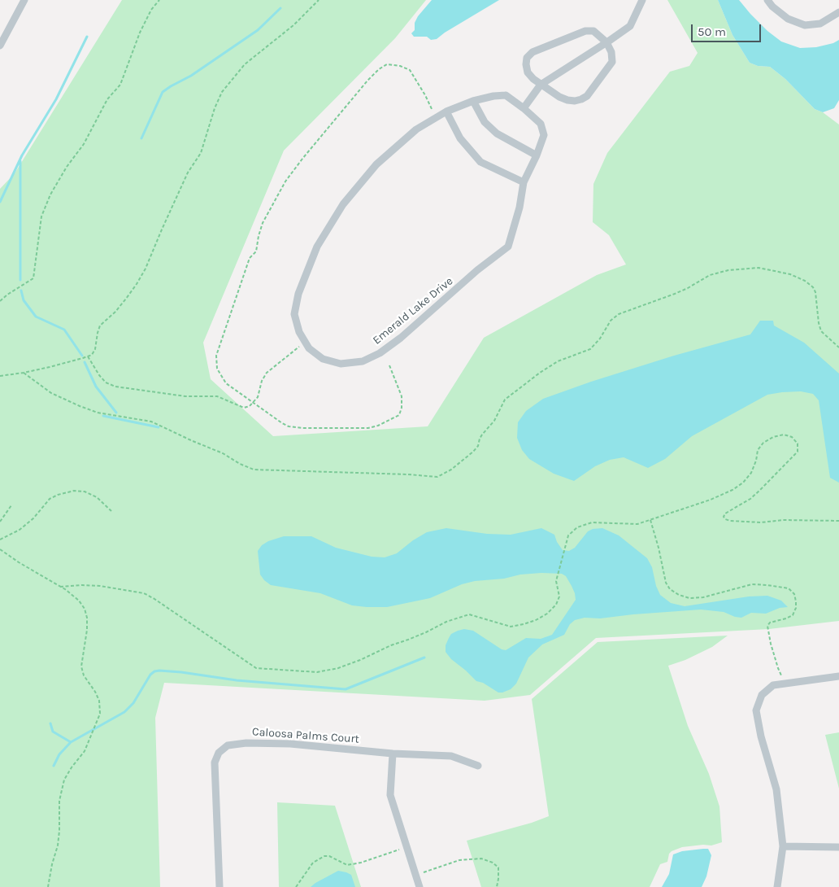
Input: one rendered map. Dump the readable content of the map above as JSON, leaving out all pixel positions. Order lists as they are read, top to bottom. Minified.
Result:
{"streets":{"street":["Emerald Lake Drive","Caloosa Palms Court"]},"scale_bar":"50 m"}
